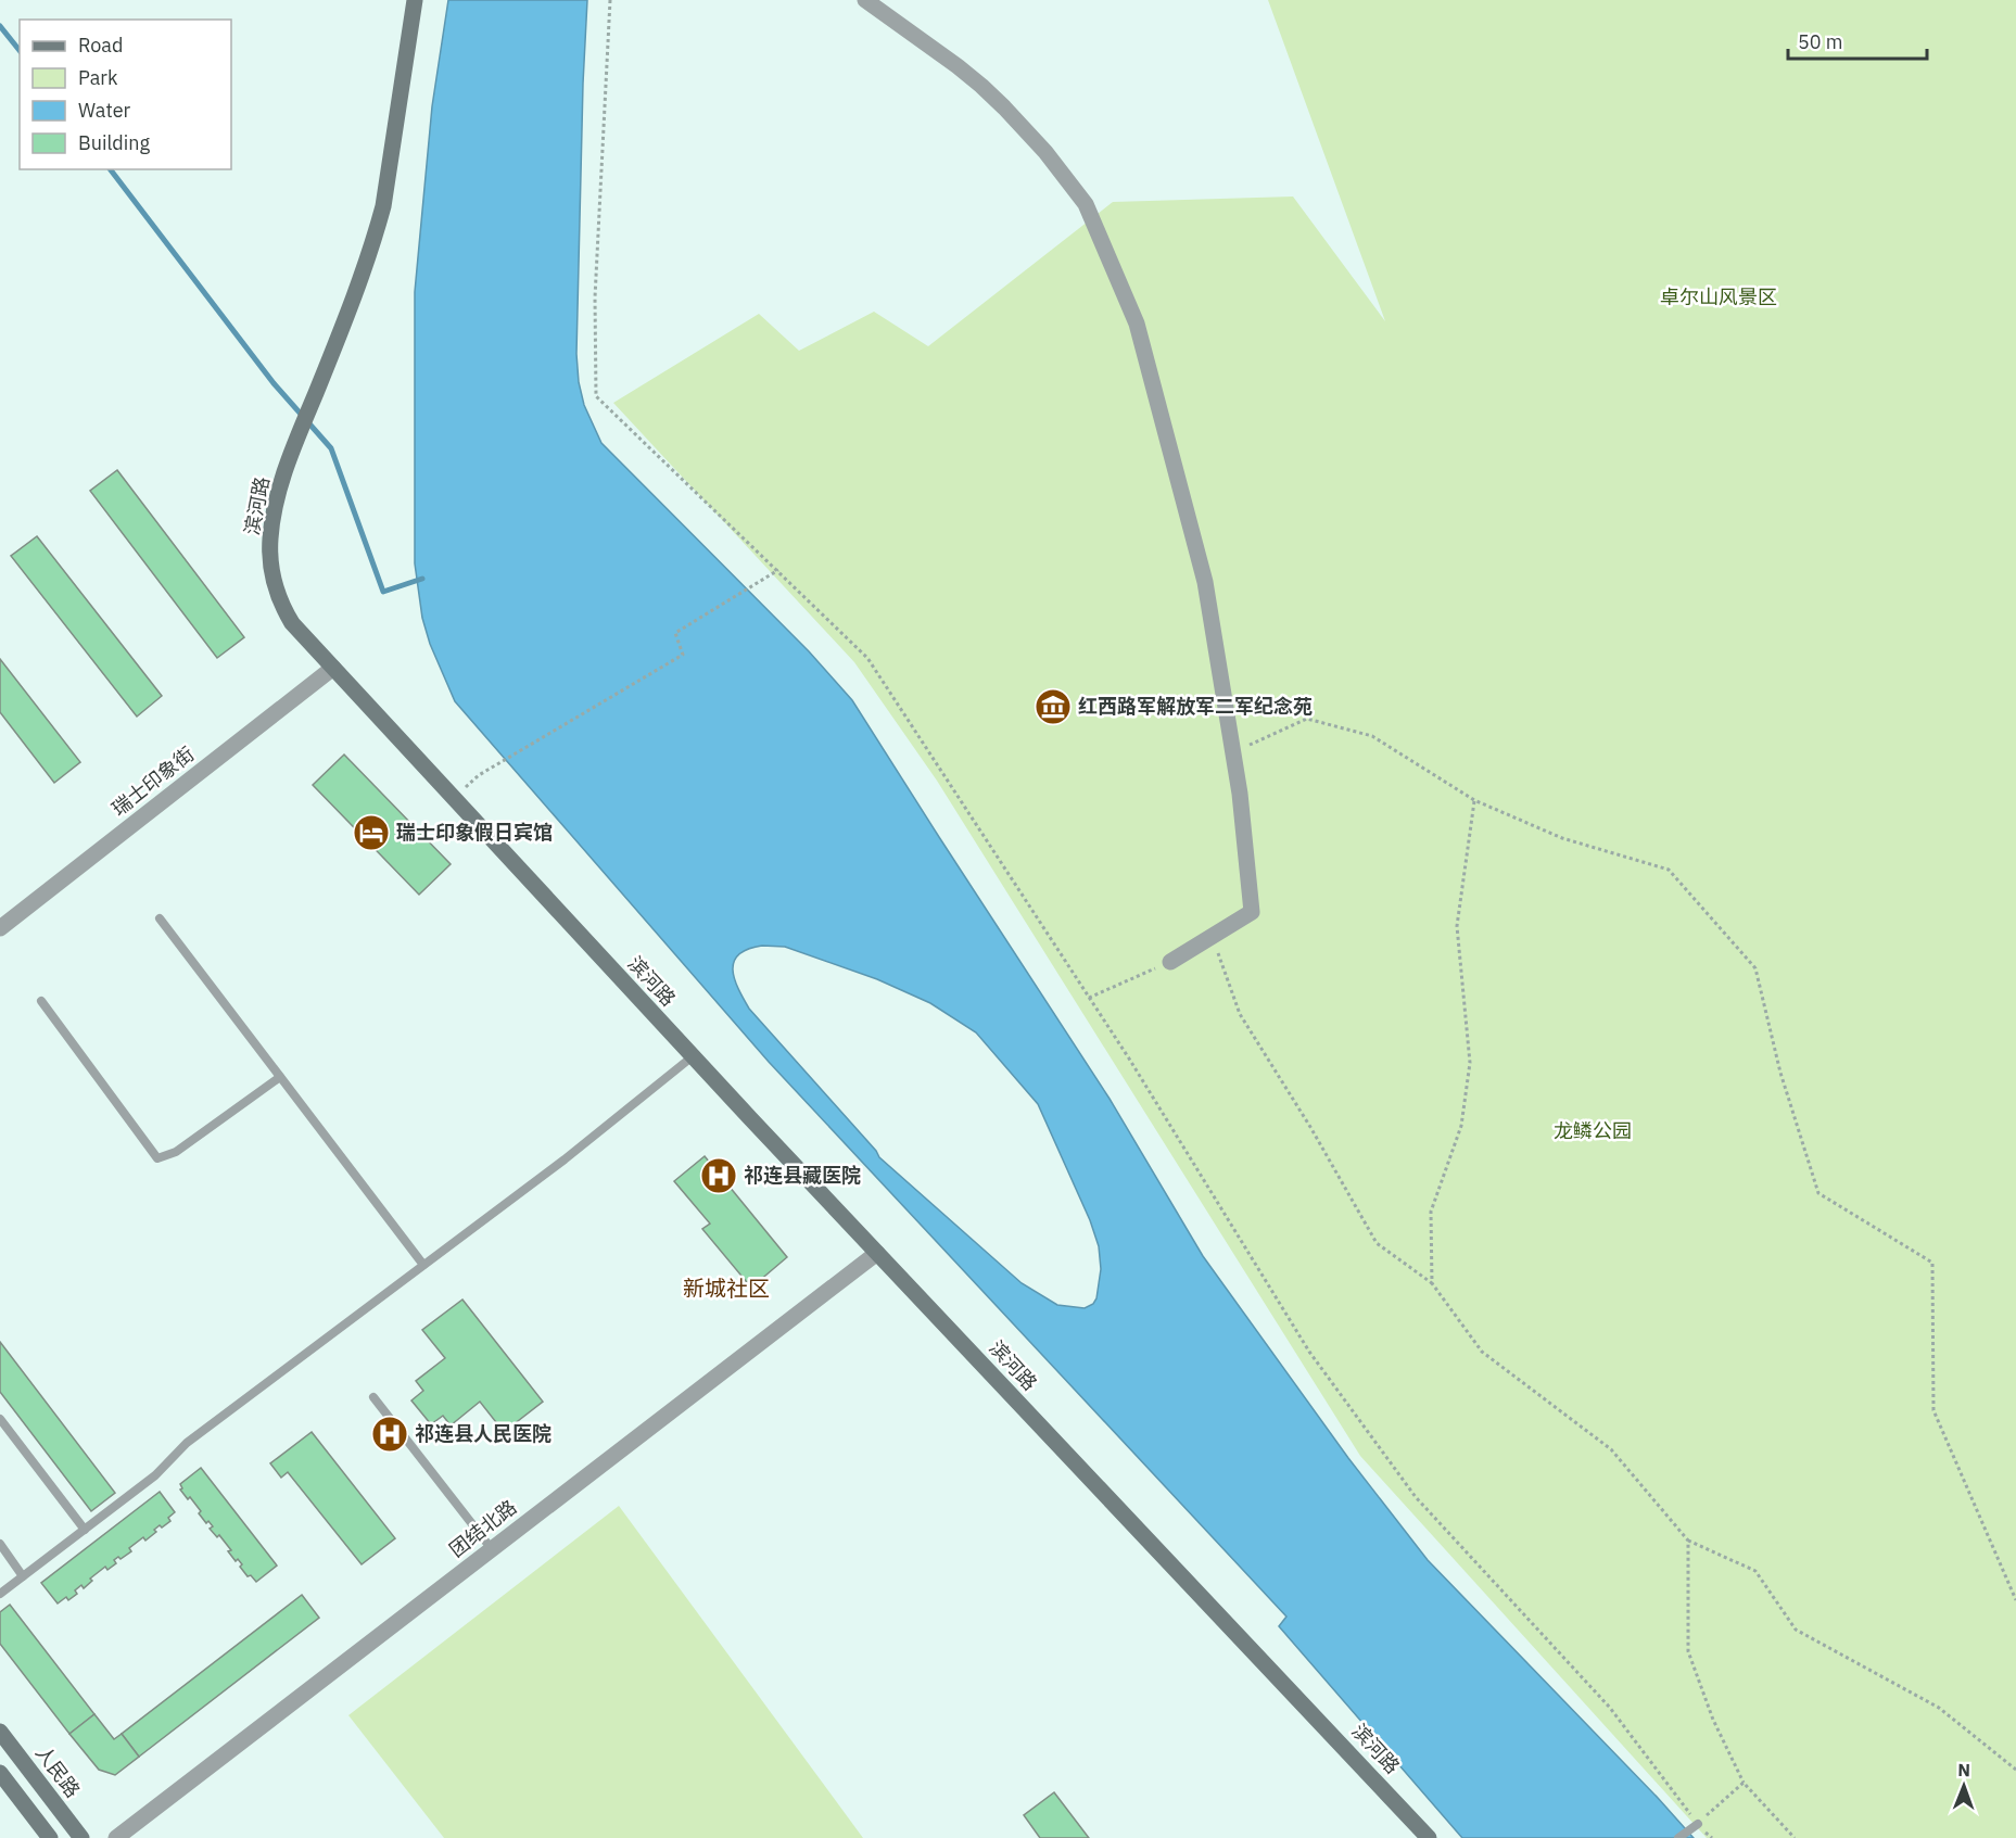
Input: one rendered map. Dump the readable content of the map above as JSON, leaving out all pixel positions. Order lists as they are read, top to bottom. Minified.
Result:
{"streets":{"street":["滨河路","瑞士印象街","团结北路","人民路"]},"crossings":[["滨河路","瑞士印象街"],["滨河路","团结北路"]],"districts":["新城社区"],"parks":["卓尔山风景区","龙鳞公园"],"places":{"museum":["红西路军解放军二军纪念苑"],"hotel":["瑞士印象假日宾馆"],"hospital":["祁连县藏医院","祁连县人民医院"]},"legend":["Road","Park","Water","Building"],"scale_bar":"50 m","north":"top"}
